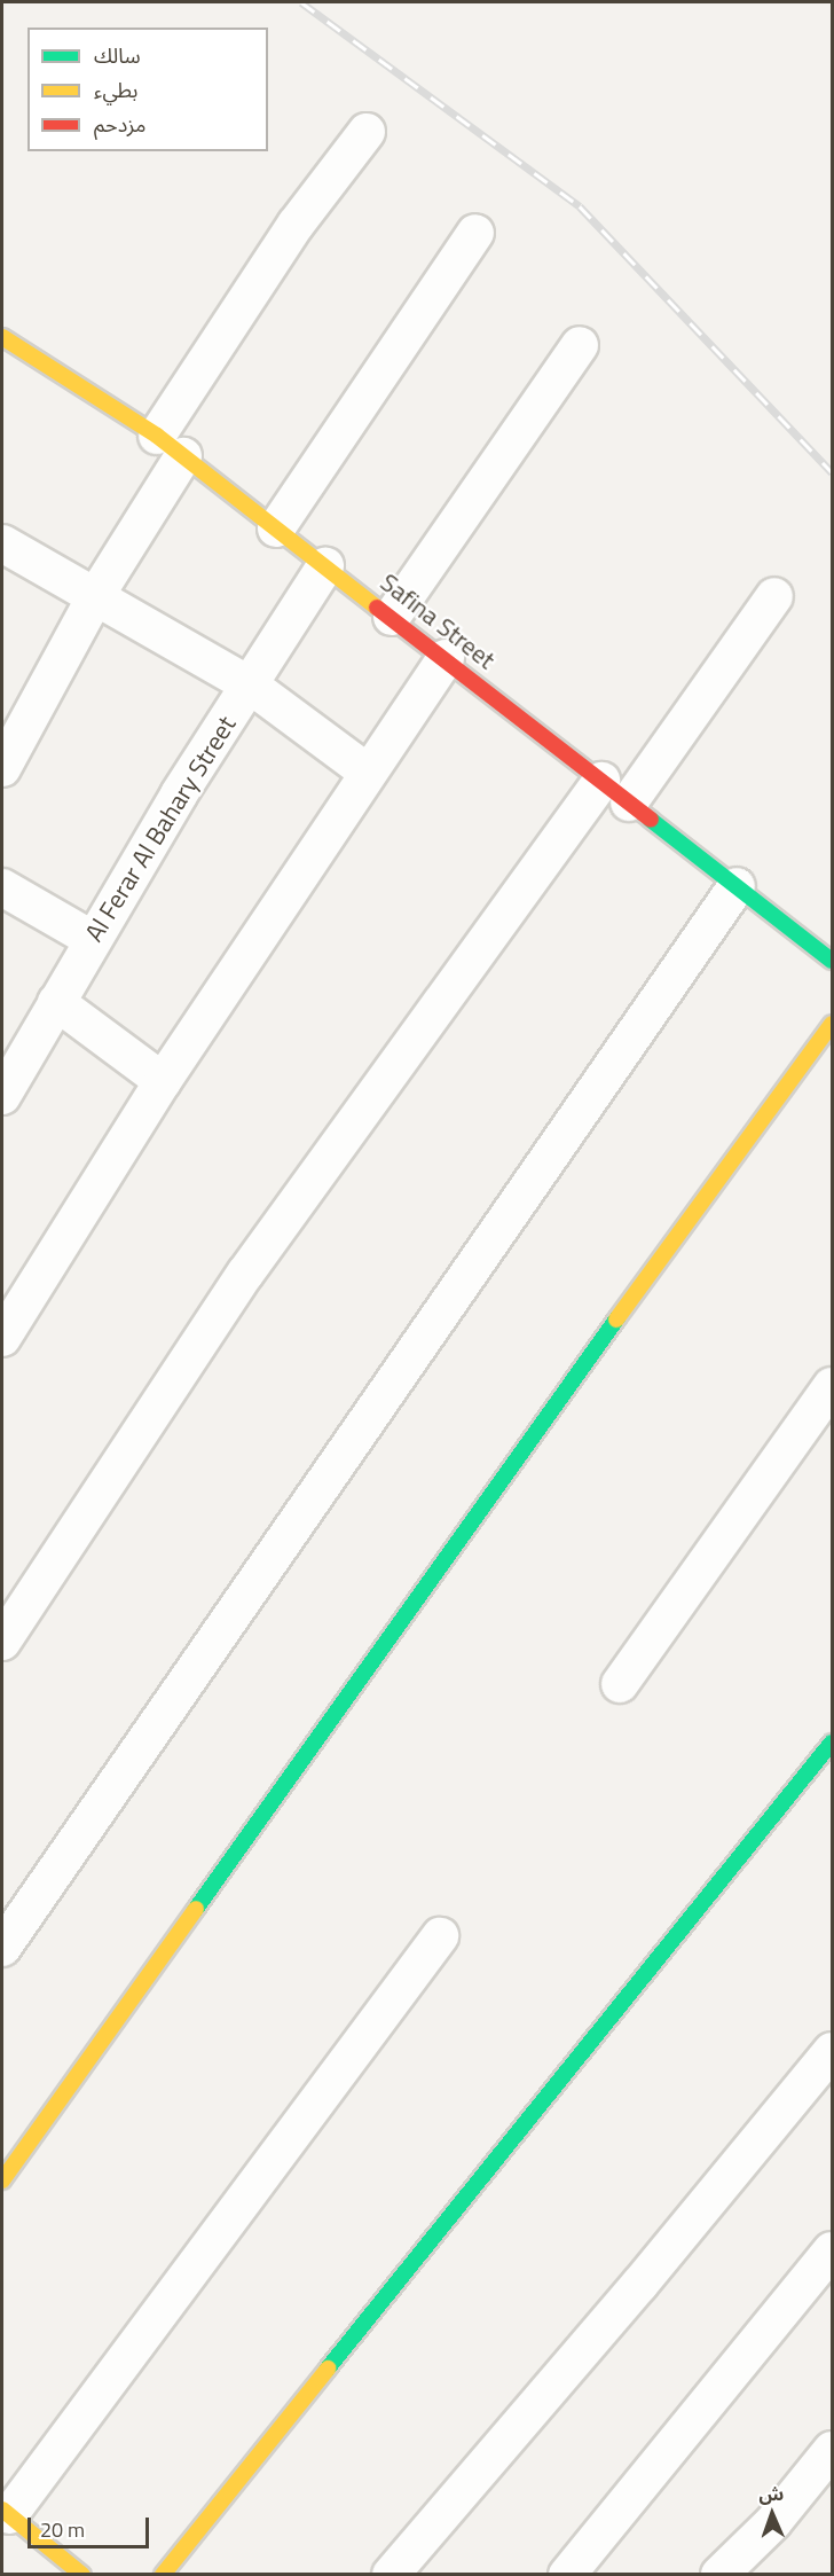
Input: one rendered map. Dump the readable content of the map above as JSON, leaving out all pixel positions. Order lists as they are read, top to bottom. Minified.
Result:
{"streets":{"street":["Safina Street","Al Ferar Al Bahary Street"]},"crossings":[["Safina Street","Al Ferar Al Bahary Street"]],"legend":["سالك","بطيء","مزدحم"],"scale_bar":"20 m","north":"top"}
